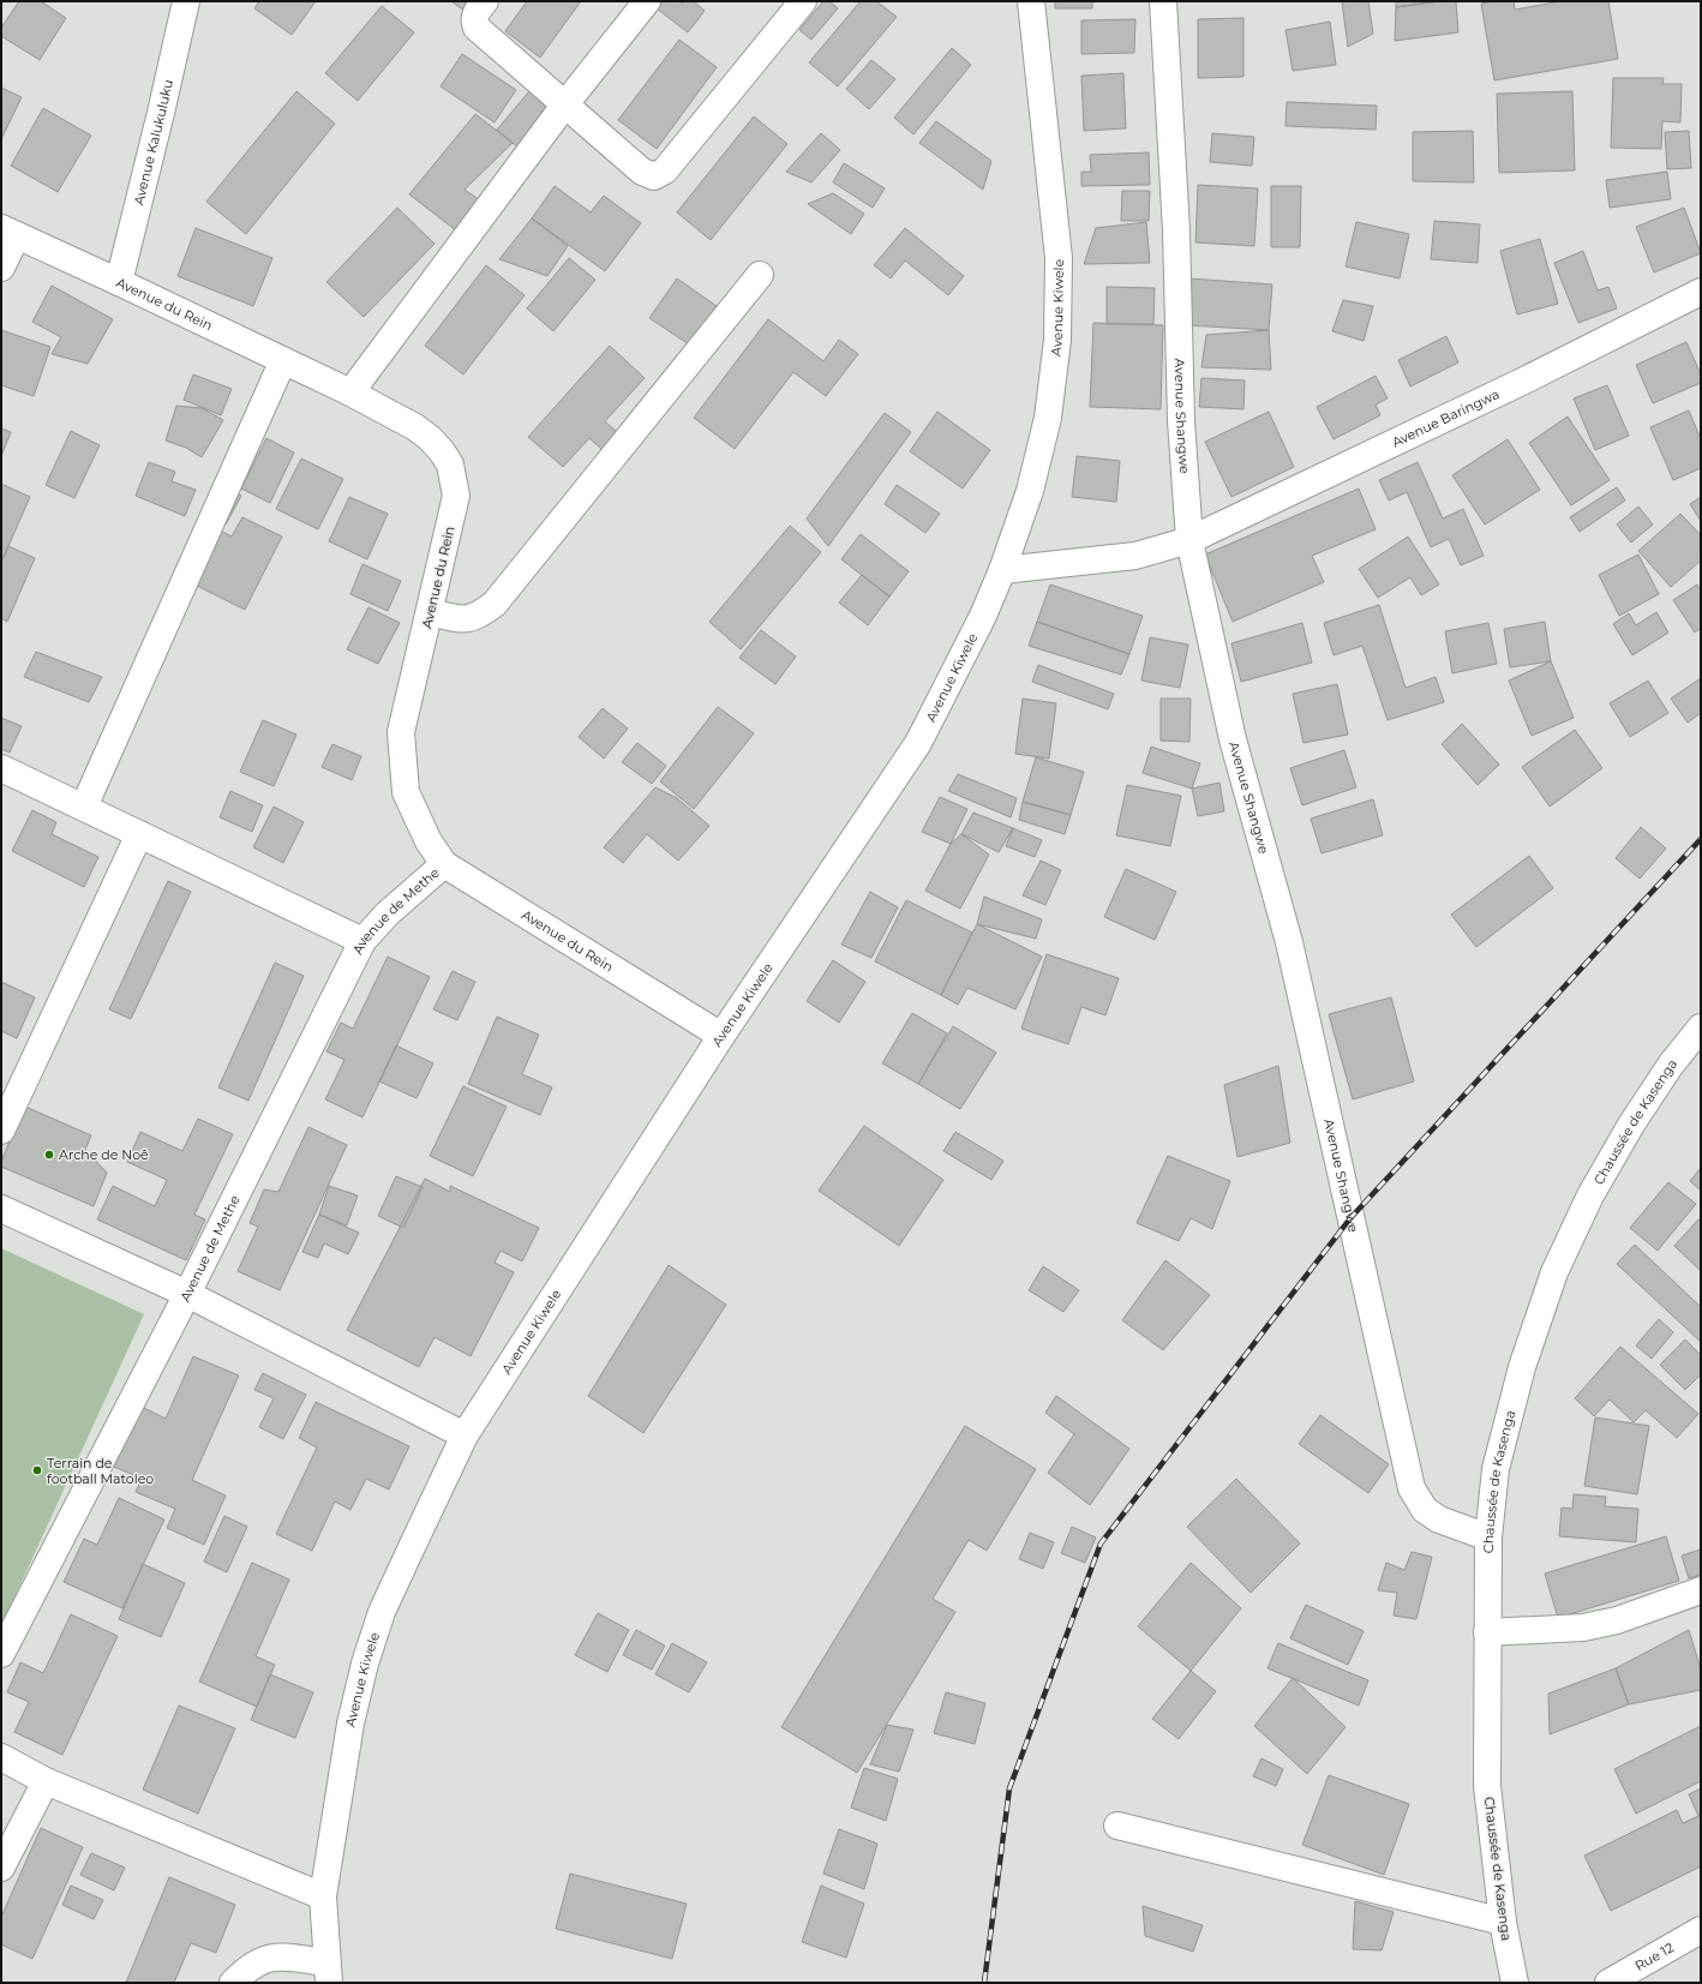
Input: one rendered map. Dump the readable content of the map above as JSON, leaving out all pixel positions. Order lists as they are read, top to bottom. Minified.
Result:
{"streets":{"street":["Avenue Kalukuluku","Avenue du Rein","Avenue Kiwele","Avenue Shangwe","Avenue Baringwa","Avenue de Methe","Chaussée de Kasenga","Rue 12"]},"crossings":[["Avenue Kalukuluku","Avenue du Rein"],["Avenue du Rein","Avenue Kiwele"],["Avenue du Rein","Avenue de Methe"],["Avenue Kiwele","Avenue Baringwa"],["Avenue Shangwe","Avenue Baringwa"],["Avenue Shangwe","Chaussée de Kasenga"]],"places":["Arche de Noê","Terrain de football Matoleo"]}
